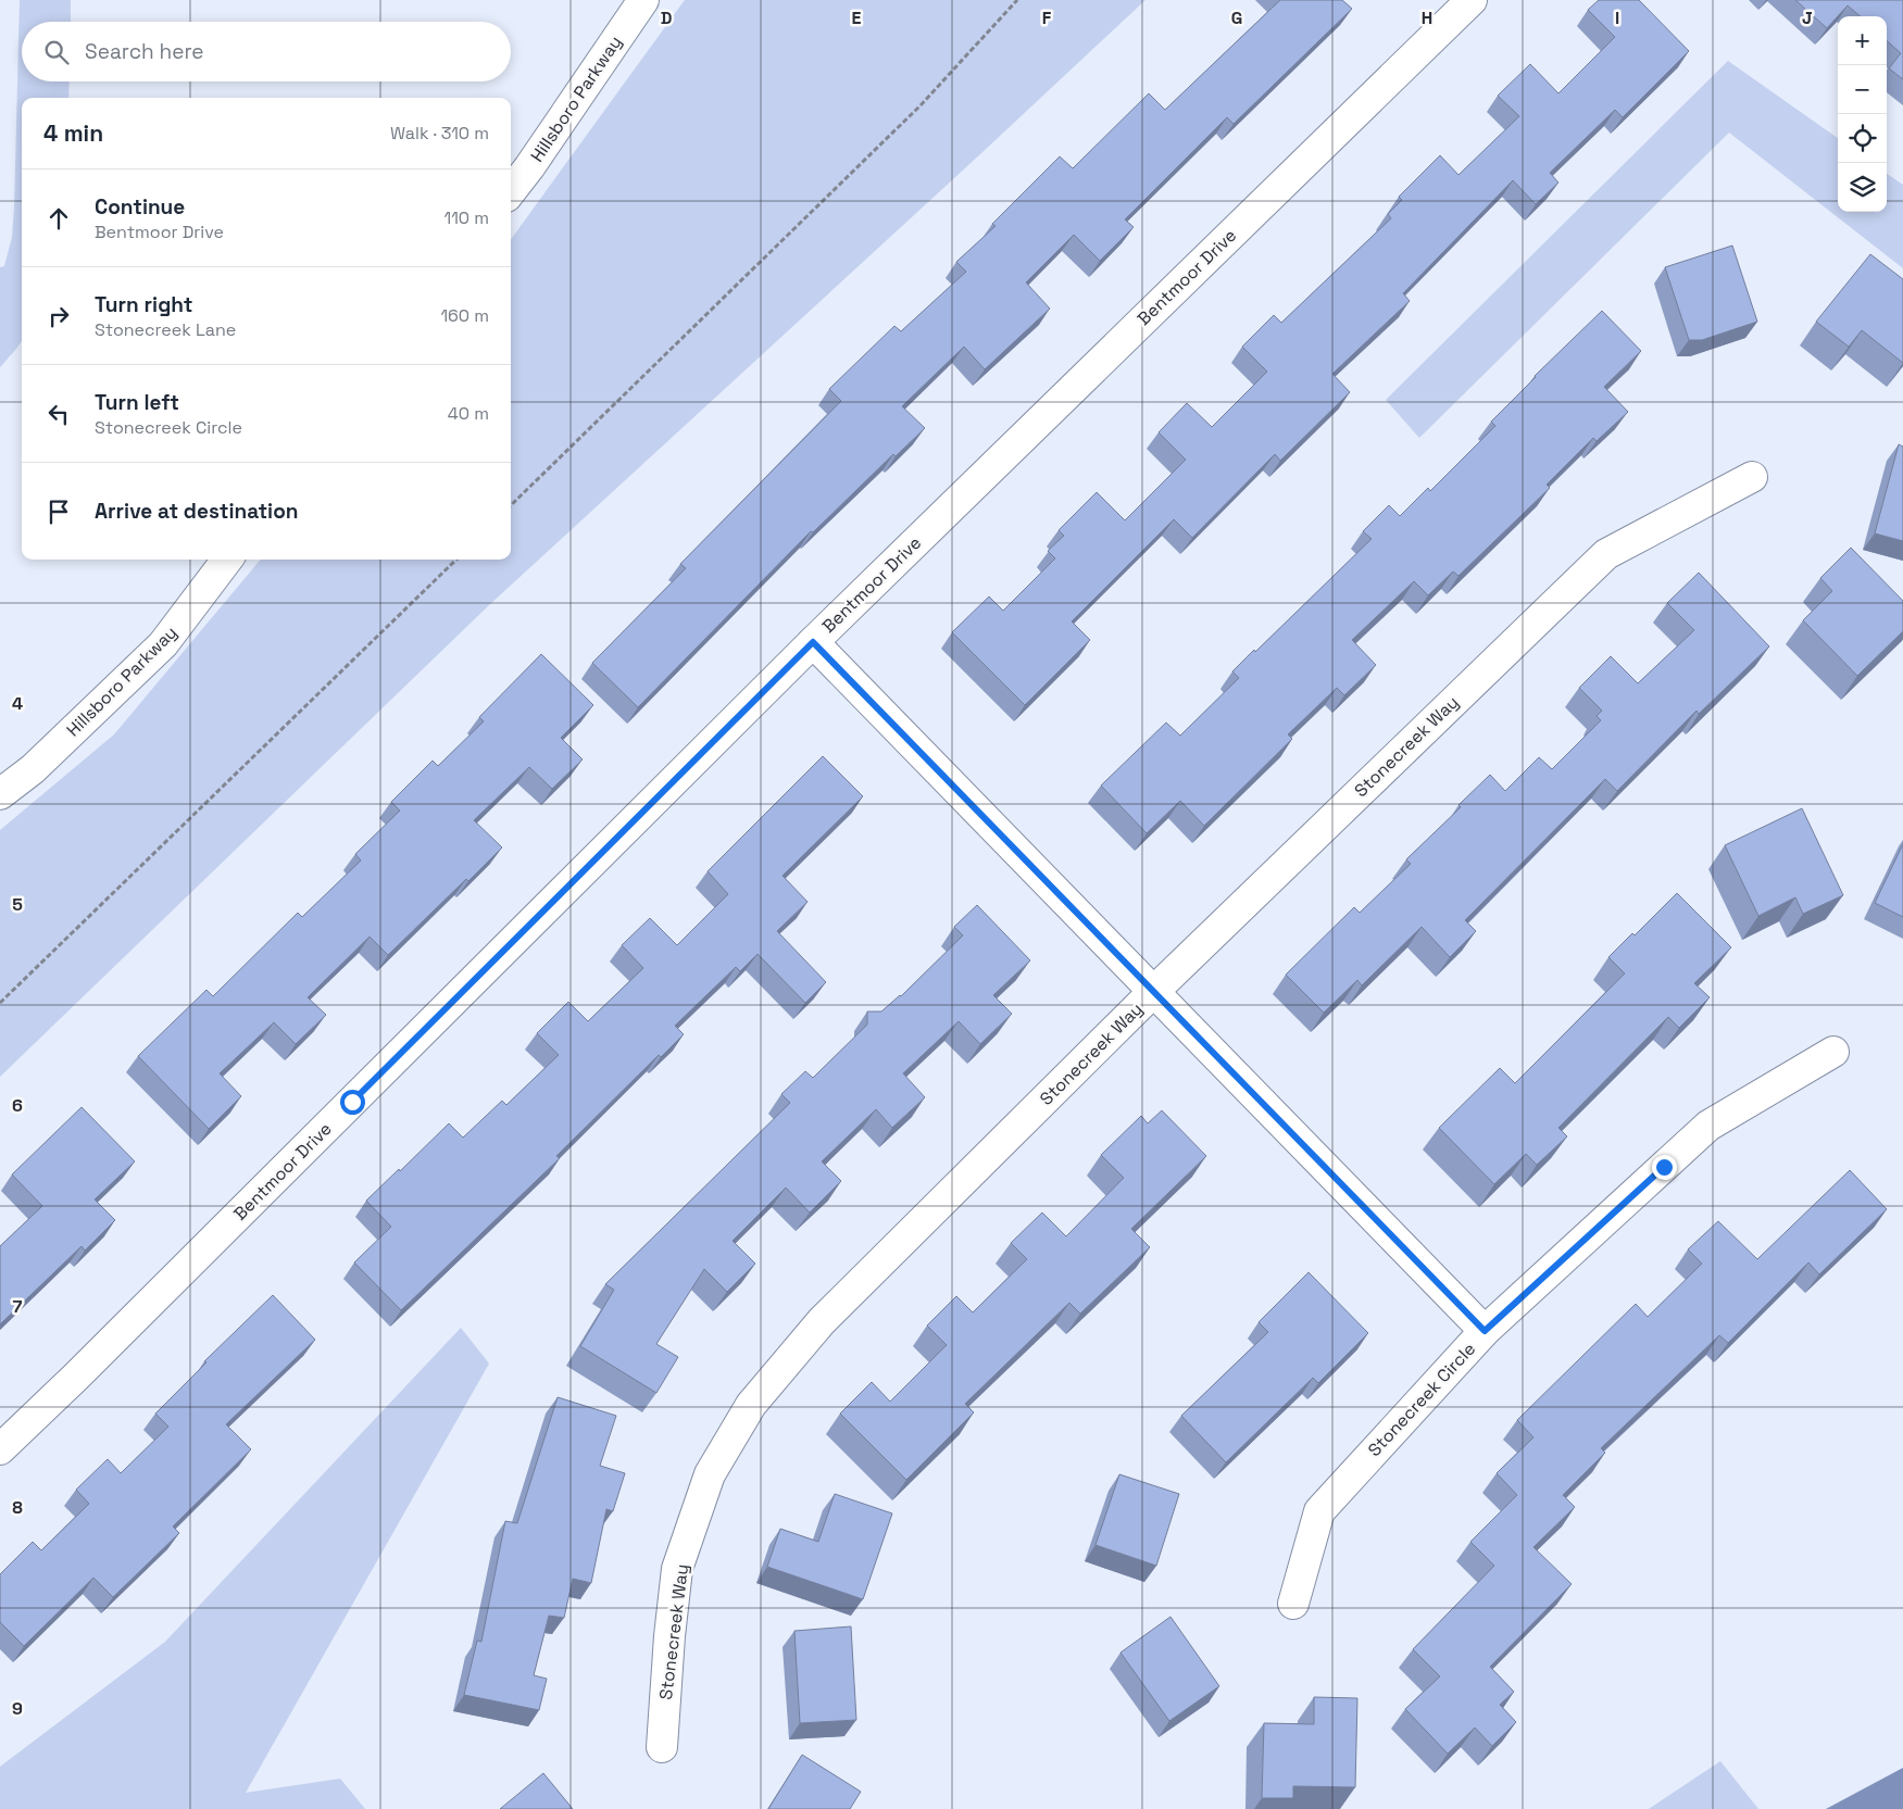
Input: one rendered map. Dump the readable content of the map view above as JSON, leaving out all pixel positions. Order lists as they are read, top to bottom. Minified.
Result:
{"streets":{"street":["Hillsboro Parkway","Bentmoor Drive","Stonecreek Way","Stonecreek Circle"]},"page":{"map_buttons":["+","−"],"search":"Search here","heading":["4 min","Walk · 310 m"],"list":[["Continue","Bentmoor Drive","110 m"],["Turn right","Stonecreek Lane","160 m"],["Turn left","Stonecreek Circle","40 m"],"Arrive at destination"]},"grid":{"columns":["D","E","F","G","H","I","J"],"rows":["4","5","6","7","8","9"]}}
